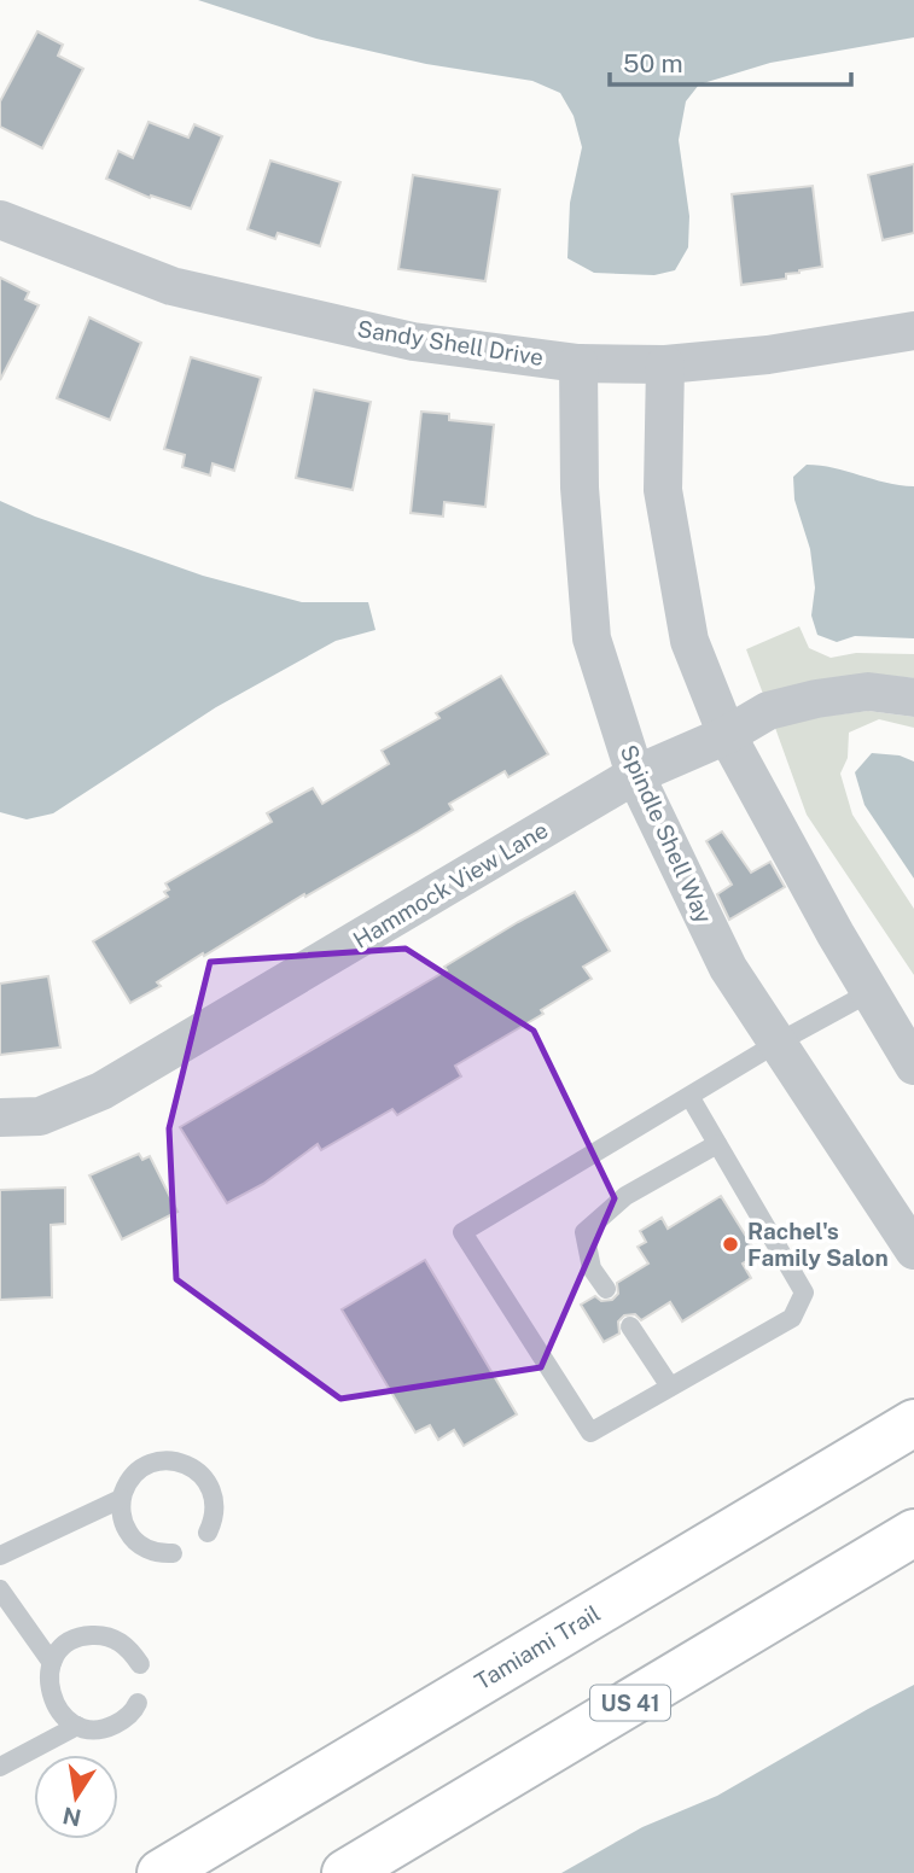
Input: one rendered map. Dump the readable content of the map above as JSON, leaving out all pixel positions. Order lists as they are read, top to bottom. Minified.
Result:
{"streets":{"main road":["Tamiami Trail","US 41"],"street":["Sandy Shell Drive","Spindle Shell Way","Hammock View Lane"]},"crossings":[["Sandy Shell Drive","Spindle Shell Way"],["Spindle Shell Way","Hammock View Lane"]],"places":["Rachel's Family Salon"],"scale_bar":"50 m","north":"bottom"}
